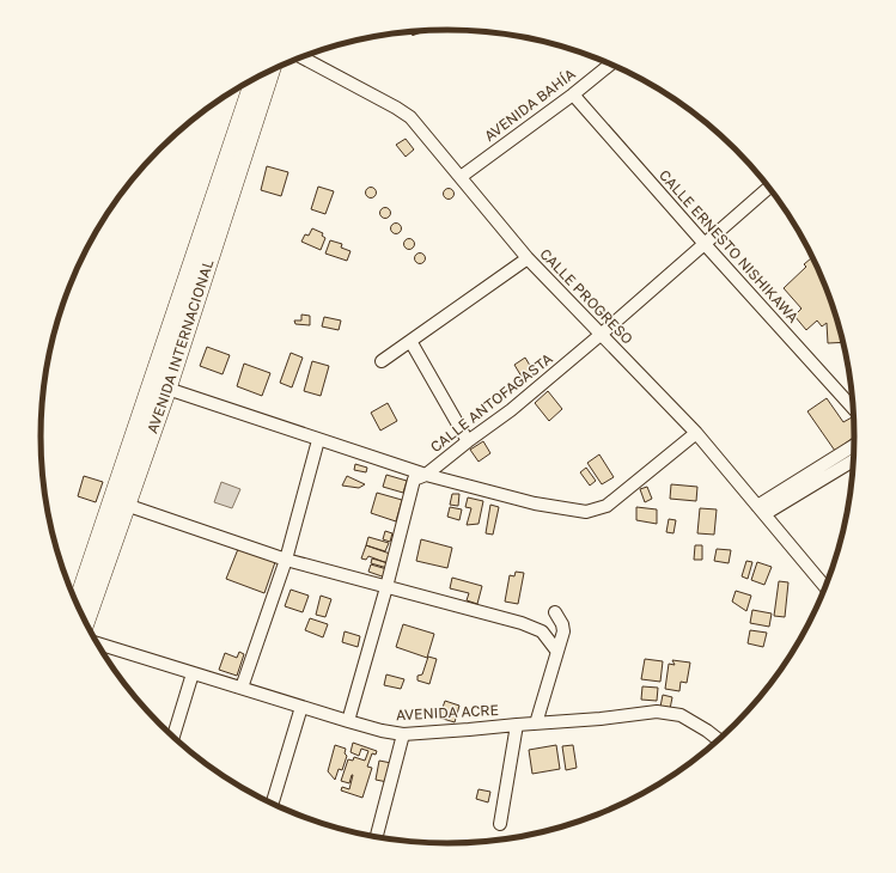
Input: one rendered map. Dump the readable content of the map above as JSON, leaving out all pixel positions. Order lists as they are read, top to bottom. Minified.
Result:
{"streets":{"highway":["AVENIDA INTERNACIONAL"],"street":["AVENIDA BAHÍA","CALLE ERNESTO NISHIKAWA","CALLE PROGRESO","CALLE ANTOFAGASTA","AVENIDA ACRE"]},"crossings":[["AVENIDA BAHÍA","CALLE ERNESTO NISHIKAWA"],["AVENIDA BAHÍA","CALLE PROGRESO"],["CALLE ERNESTO NISHIKAWA","CALLE ANTOFAGASTA"],["CALLE PROGRESO","CALLE ANTOFAGASTA"],["CALLE ANTOFAGASTA","AVENIDA ACRE"]]}
